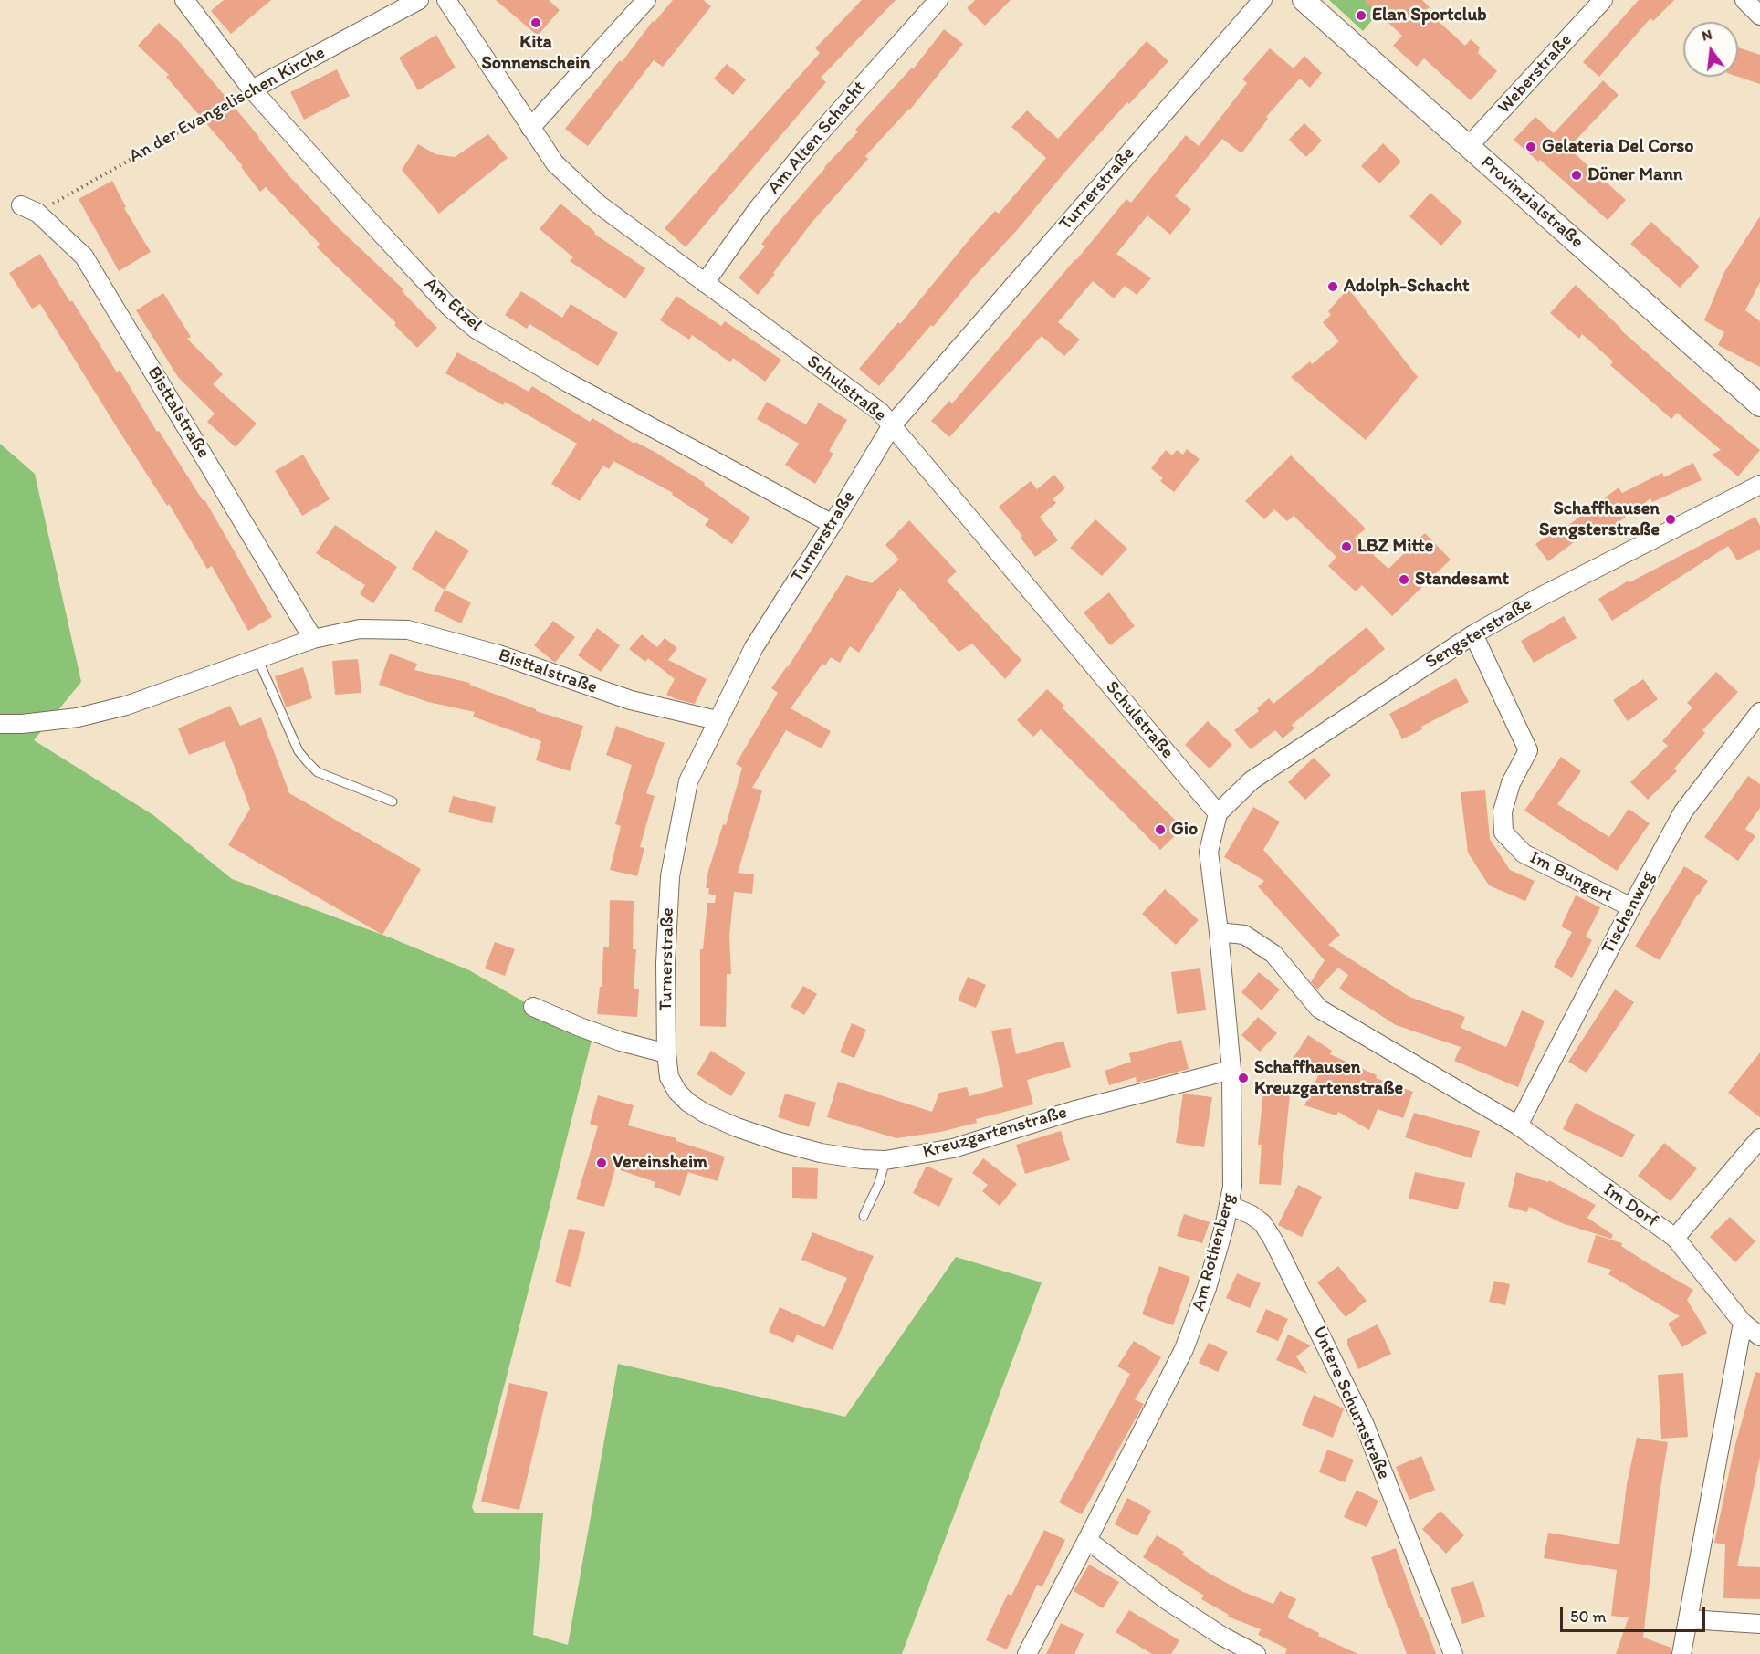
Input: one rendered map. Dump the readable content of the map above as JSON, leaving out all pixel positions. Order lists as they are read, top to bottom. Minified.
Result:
{"streets":{"street":["Weberstraße","An der Evangelischen Kirche","Am Alten Schacht","Turnerstraße","Provinzialstraße","Am Etzel","Schulstraße","Bisttalstraße","Sengsterstraße","Im Bungert","Tischenweg","Kreuzgartenstraße","Im Dorf","Am Rothenberg","Untere Schurnstraße"]},"crossings":[["Weberstraße","Provinzialstraße"],["An der Evangelischen Kirche","Am Etzel"],["An der Evangelischen Kirche","Bisttalstraße"],["Am Alten Schacht","Schulstraße"],["Turnerstraße","Am Etzel"],["Turnerstraße","Schulstraße"],["Turnerstraße","Bisttalstraße"],["Turnerstraße","Kreuzgartenstraße"],["Schulstraße","Sengsterstraße"],["Schulstraße","Am Rothenberg"],["Sengsterstraße","Im Bungert"],["Sengsterstraße","Am Rothenberg"],["Im Bungert","Tischenweg"],["Tischenweg","Im Dorf"],["Kreuzgartenstraße","Am Rothenberg"],["Im Dorf","Am Rothenberg"],["Am Rothenberg","Untere Schurnstraße"]],"places":["Elan Sportclub","Kita Sonnenschein","Gelateria Del Corso","Döner Mann","Adolph-Schacht","Schaffhausen Sengsterstraße","LBZ Mitte","Standesamt","Gio","Schaffhausen Kreuzgartenstraße","Vereinsheim"],"scale_bar":"50 m","north":"top"}
